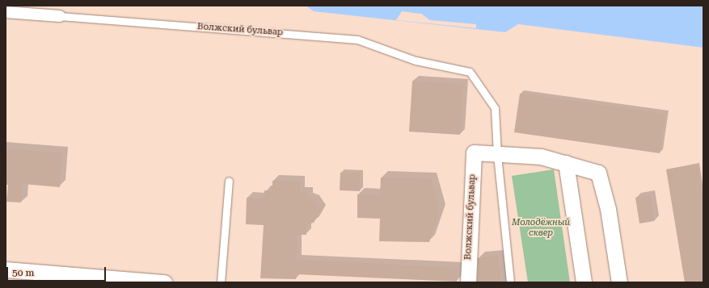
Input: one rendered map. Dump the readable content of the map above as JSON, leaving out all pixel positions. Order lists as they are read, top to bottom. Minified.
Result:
{"streets":{"street":["Волжский бульвар"]},"parks":["Молодёжный сквер"],"scale_bar":"50 m"}
